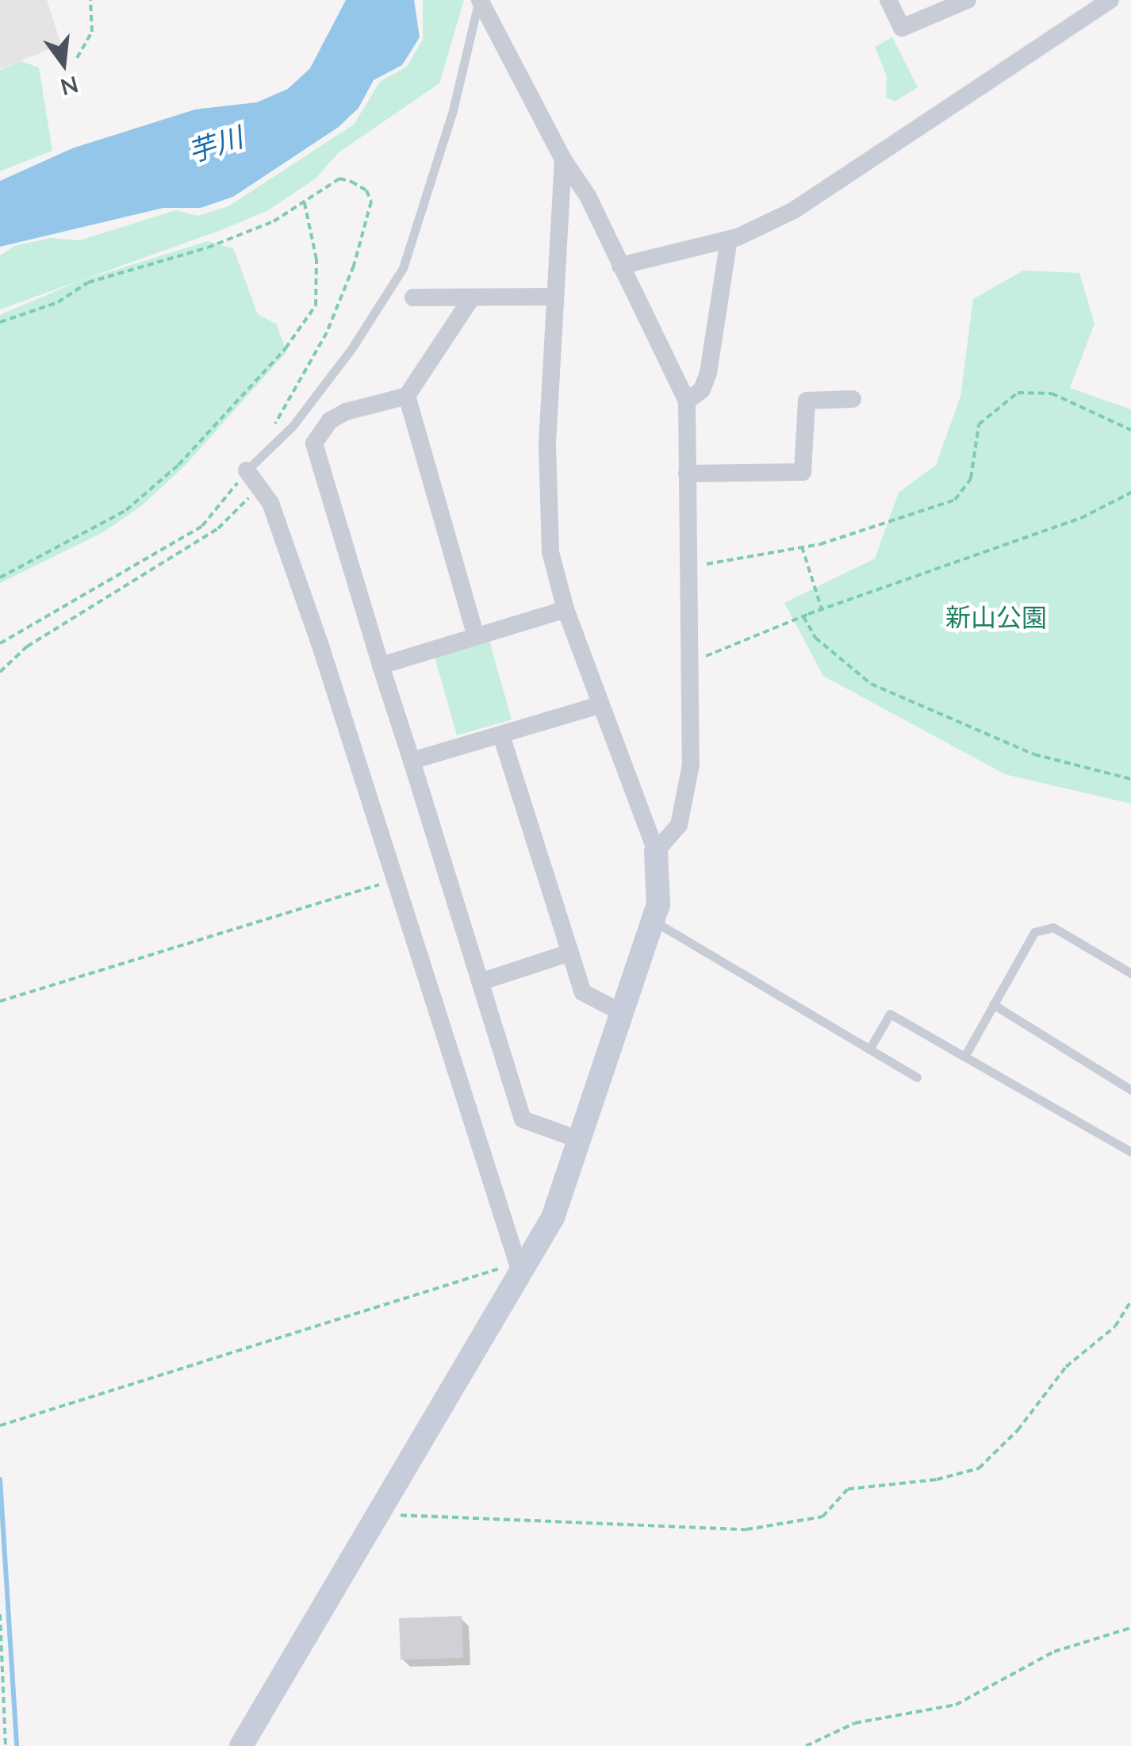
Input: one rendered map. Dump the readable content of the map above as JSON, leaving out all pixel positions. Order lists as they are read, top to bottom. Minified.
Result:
{"water":["芋川"],"parks":["新山公園"],"north":"bottom"}
